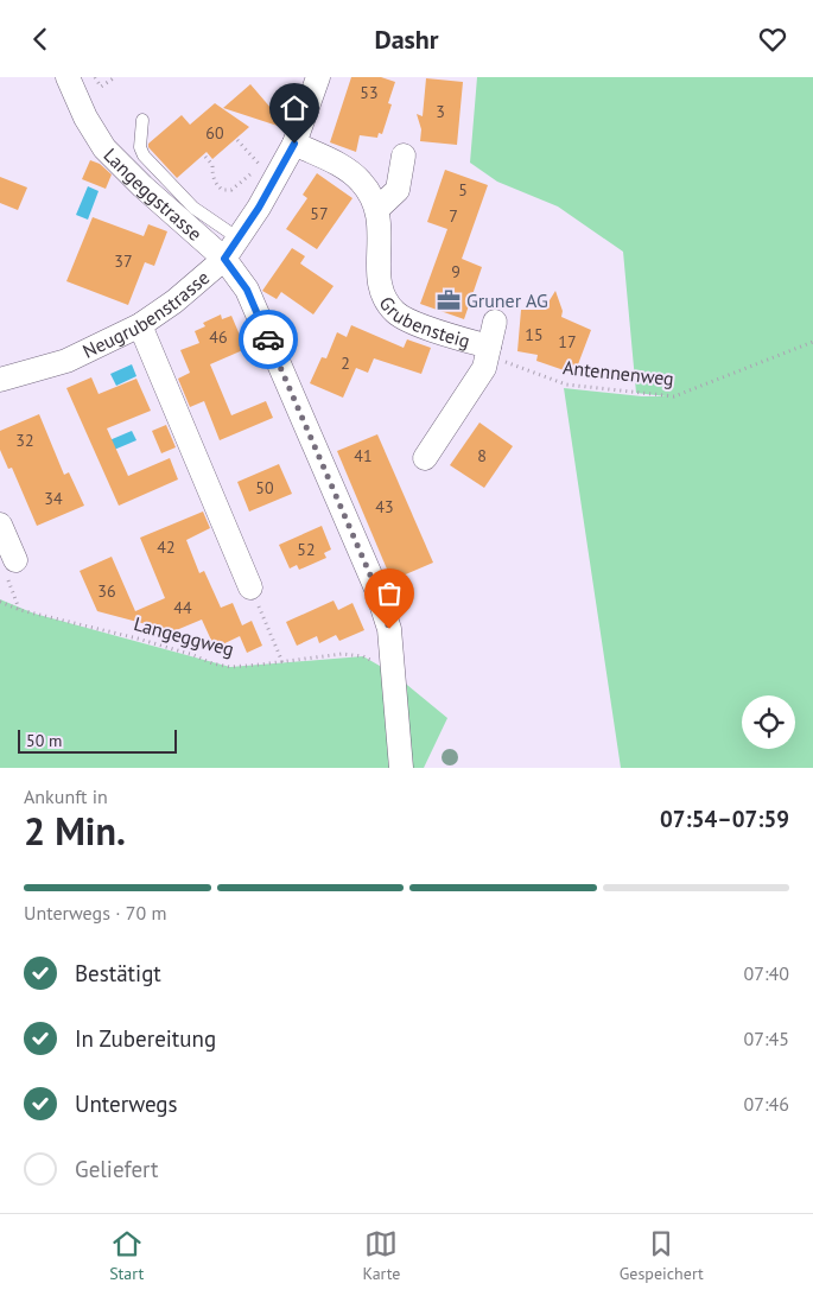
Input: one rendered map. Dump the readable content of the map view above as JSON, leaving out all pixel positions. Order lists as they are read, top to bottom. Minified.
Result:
{"streets":{"street":["Langeggstrasse","Neugrubenstrasse","Grubensteig"],"path":["Antennenweg","Langeggweg"]},"crossings":[["Langeggstrasse","Neugrubenstrasse"],["Langeggstrasse","Langeggweg"],["Neugrubenstrasse","Grubensteig"],["Grubensteig","Antennenweg"]],"places":{"office":["Gruner AG"]},"house_numbers":["53","3","60","5","57","7","37","9","15","46","17","2","32","41","8","50","34","43","42","52","36","44"],"scale_bar":"50 m","page":{"header":"Dashr","scale":"50 m","heading":["2 Min.","Ankunft in","07:54–07:59"],"bar":"Unterwegs · 70 m","list":[["Bestätigt","07:40"],["In Zubereitung","07:45"],["Unterwegs","07:46"],"Geliefert"],"tabs":["Start","Karte","Gespeichert"]}}
